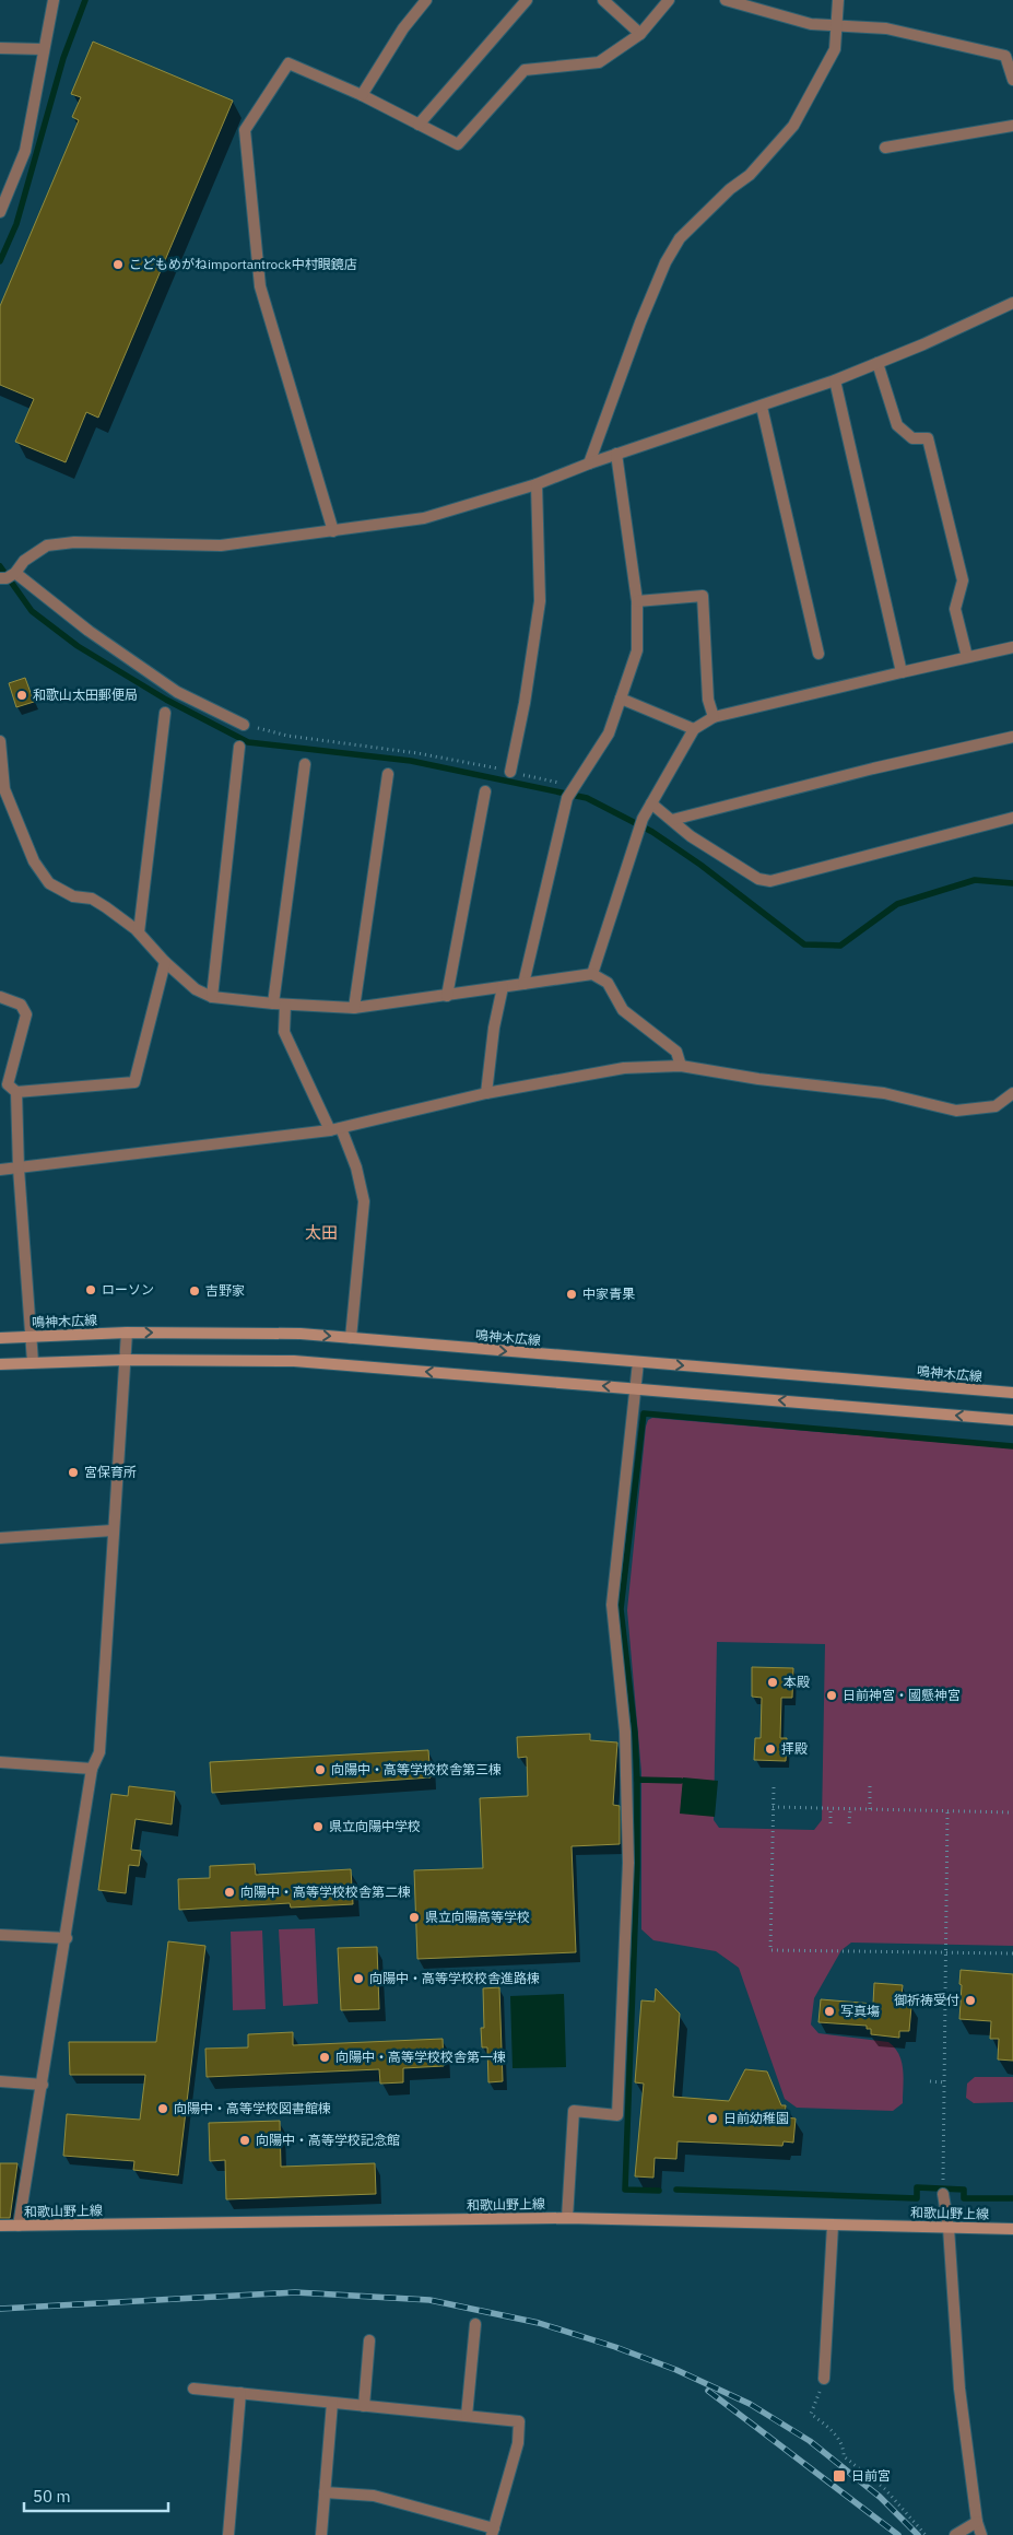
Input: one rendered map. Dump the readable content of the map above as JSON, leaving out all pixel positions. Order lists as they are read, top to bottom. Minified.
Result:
{"streets":{"main road":["鳴神木広線","和歌山野上線"]},"districts":["太田"],"places":{"other":["こどもめがねimportantrock中村眼鏡店","和歌山太田郵便局","ローソン","吉野家","中家青果","宮保育所","本殿","日前神宮・國懸神宮","拝殿","向陽中・高等学校校舎第三棟","県立向陽中学校","向陽中・高等学校校舎第二棟","県立向陽高等学校","向陽中・高等学校校舎進路棟","御祈祷受付","写真塲","向陽中・高等学校校舎第一棟","向陽中・高等学校図書館棟","日前幼稚園","向陽中・高等学校記念館"],"transit":["日前宮"]},"scale_bar":"50 m"}
